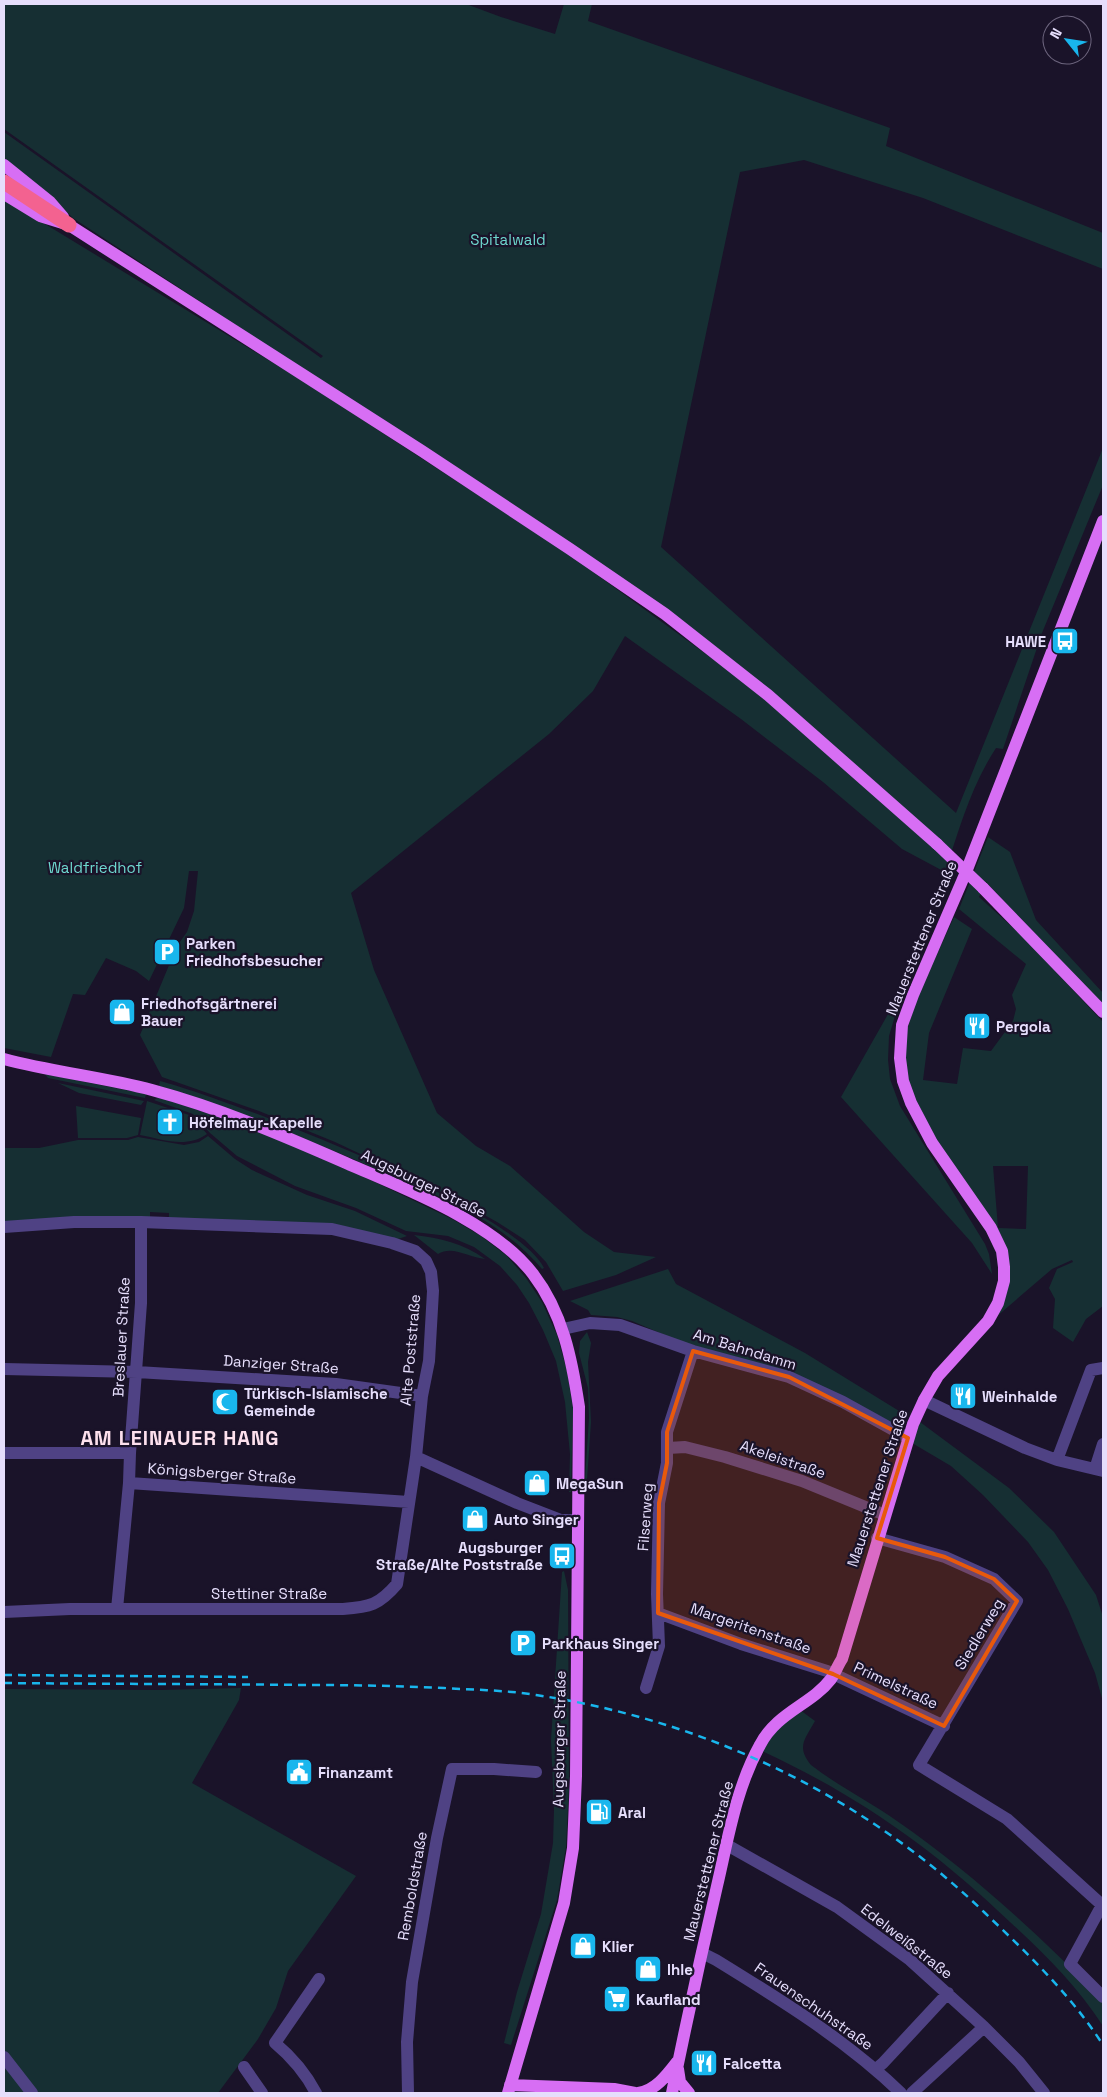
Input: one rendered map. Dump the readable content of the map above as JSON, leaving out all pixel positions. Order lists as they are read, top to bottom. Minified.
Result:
{"streets":{"main road":["Mauerstettener Straße","Augsburger Straße"],"street":["Breslauer Straße","Am Bahndamm","Alte Poststraße","Danziger Straße","Akeleistraße","Königsberger Straße","Filserweg","Stettiner Straße","Margeritenstraße","Siedlerweg","Primelstraße","Remboldstraße","Edelweißstraße","Frauenschuhstraße"]},"crossings":[["Mauerstettener Straße","Augsburger Straße"],["Mauerstettener Straße","Am Bahndamm"],["Mauerstettener Straße","Akeleistraße"],["Mauerstettener Straße","Margeritenstraße"],["Mauerstettener Straße","Siedlerweg"],["Mauerstettener Straße","Primelstraße"],["Mauerstettener Straße","Edelweißstraße"],["Mauerstettener Straße","Frauenschuhstraße"],["Augsburger Straße","Am Bahndamm"],["Breslauer Straße","Alte Poststraße"],["Breslauer Straße","Danziger Straße"],["Breslauer Straße","Königsberger Straße"],["Am Bahndamm","Filserweg"],["Alte Poststraße","Danziger Straße"],["Alte Poststraße","Stettiner Straße"],["Akeleistraße","Filserweg"],["Königsberger Straße","Stettiner Straße"],["Filserweg","Margeritenstraße"],["Margeritenstraße","Primelstraße"],["Siedlerweg","Primelstraße"]],"districts":["AM LEINAUER HANG"],"parks":["Spitalwald","Waldfriedhof"],"places":{"bus stop":["HAWE","Augsburger Straße/Alte Poststraße"],"parking":["Parken Friedhofsbesucher","Parkhaus Singer"],"shop":["Friedhofsgärtnerei Bauer","MegaSun","Auto Singer","Klier","Ihle"],"restaurant":["Pergola","Weinhalde","Falcetta"],"church":["Höfelmayr-Kapelle"],"mosque":["Türkisch-Islamische Gemeinde"],"public building":["Finanzamt"],"fuel station":["Aral"],"supermarket":["Kaufland"]},"north":"top left"}
